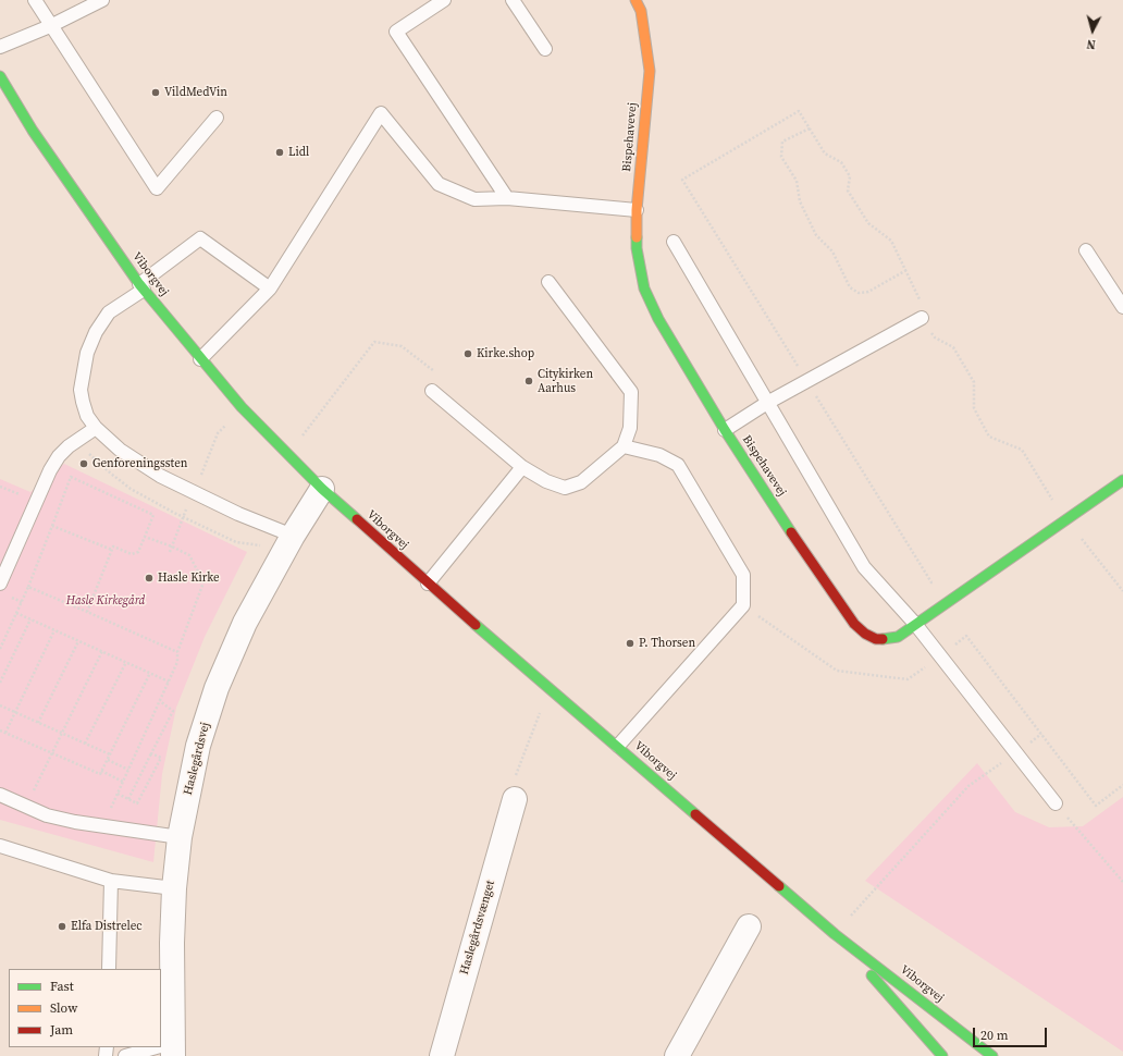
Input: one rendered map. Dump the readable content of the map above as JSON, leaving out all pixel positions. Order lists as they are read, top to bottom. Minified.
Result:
{"streets":{"street":["Bispehavevej","Viborgvej","Haslegårdsvej","Haslegårdsvænget"]},"crossings":[["Viborgvej","Haslegårdsvej"]],"parks":["Hasle Kirkegård"],"places":["VildMedVin","Lidl","Kirke.shop","Citykirken Aarhus","Genforeningssten","Hasle Kirke","P. Thorsen","Elfa Distrelec"],"legend":["Fast","Slow","Jam"],"scale_bar":"20 m","north":"bottom"}
